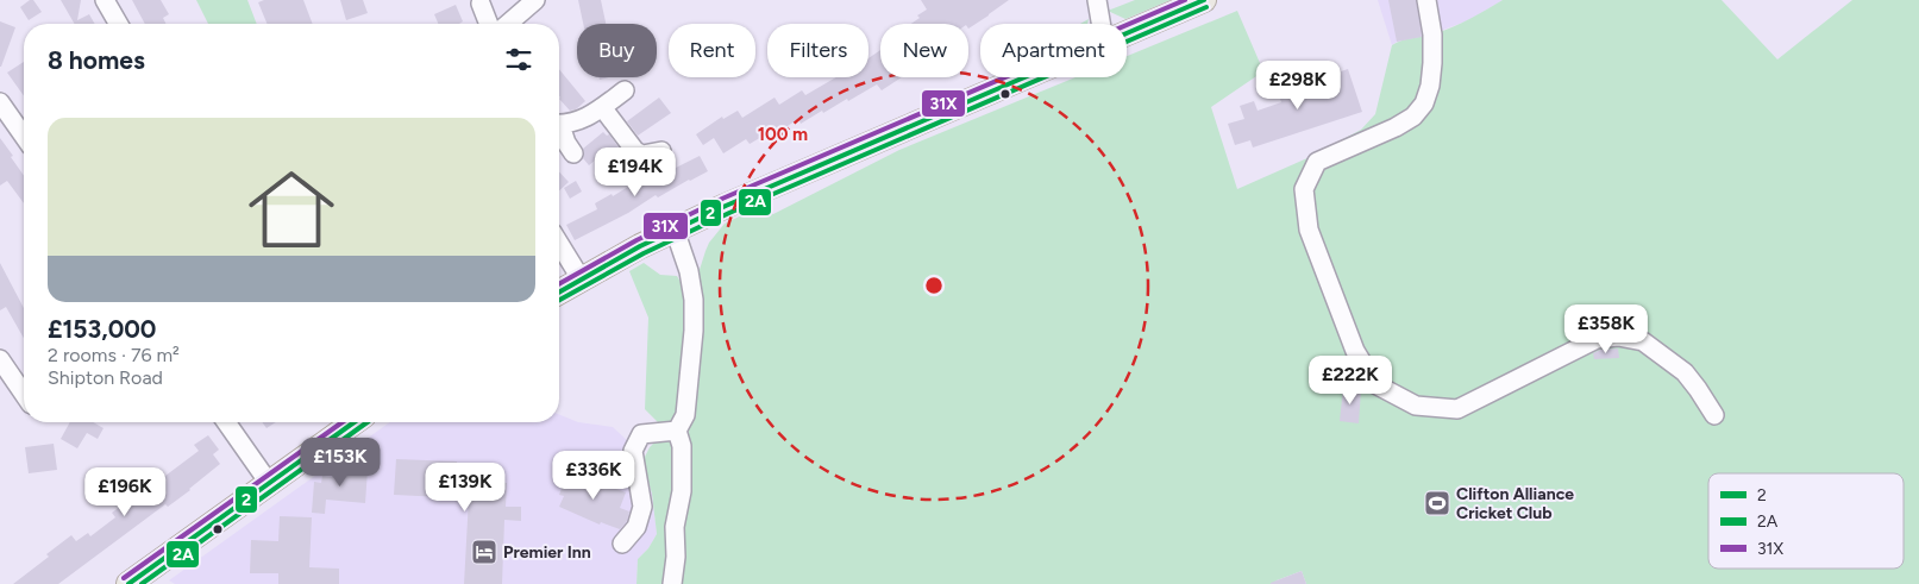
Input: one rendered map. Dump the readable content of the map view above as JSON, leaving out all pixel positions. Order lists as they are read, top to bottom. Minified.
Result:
{"places":{"sports":["Clifton Alliance Cricket Club"],"hotel":["Premier Inn"]},"lines":["transit line 2","transit line 31X","transit line 2A"],"legend":["2","2A","31X"],"page":{"chip":["Buy","Rent","Filters","New","Apartment"],"heading":"8 homes","price":["£298K","£194K","£358K","£222K","£153K","£336K","£139K","£196K"],"list":[{"name":"£153,000","note":"2 rooms · 76 m² · Shipton Road"}]},"rings":["100 m"]}
